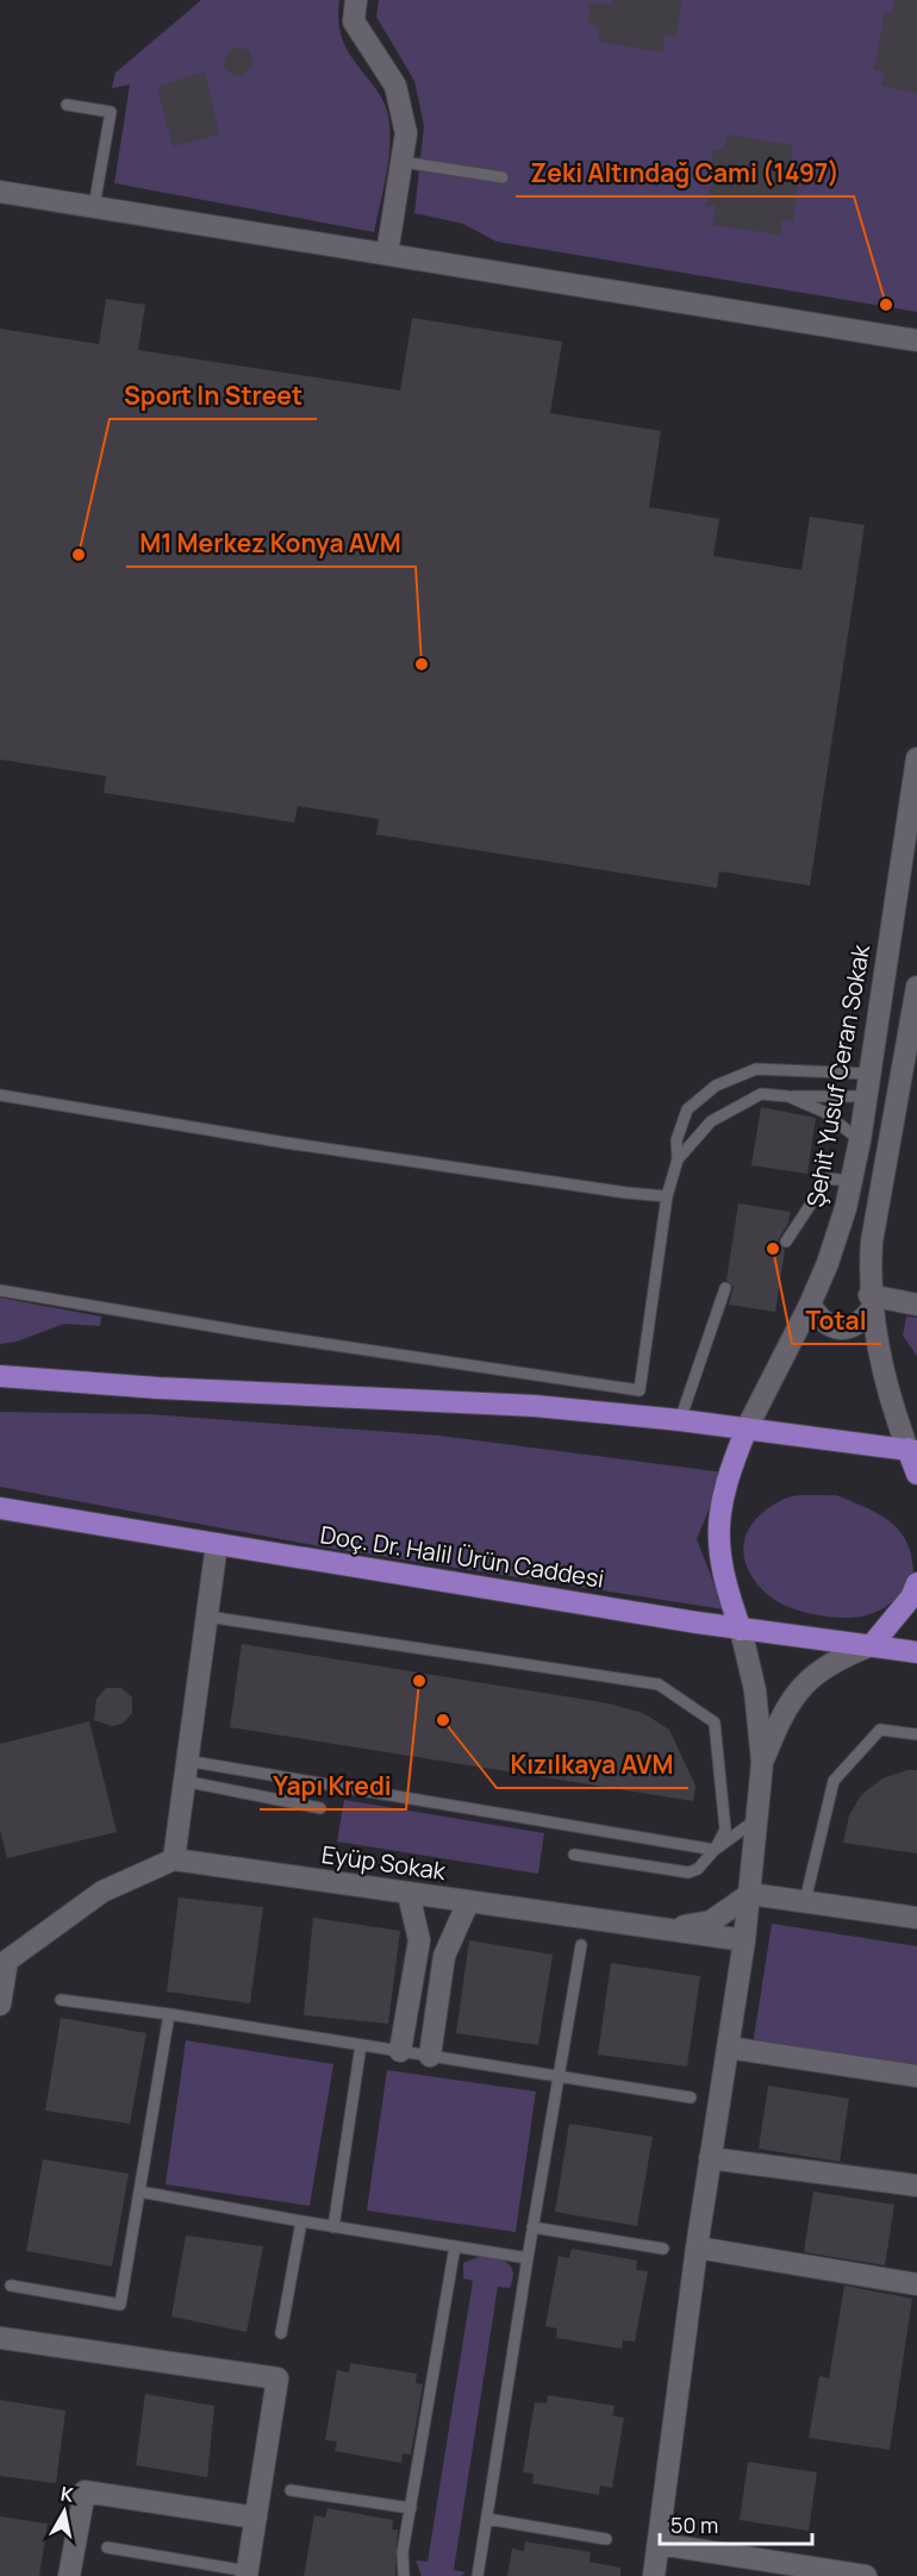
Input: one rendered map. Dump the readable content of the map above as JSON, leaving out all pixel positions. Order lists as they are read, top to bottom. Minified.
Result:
{"streets":{"main road":["Doç. Dr. Halil Ürün Caddesi"],"street":["Şehit Yusuf Ceran Sokak","Eyüp Sokak"]},"places":["Zeki Altındağ Cami (1497)","Sport In Street","M1 Merkez Konya AVM","Total","Yapı Kredi","Kızılkaya AVM"],"scale_bar":"50 m","north":"top"}
